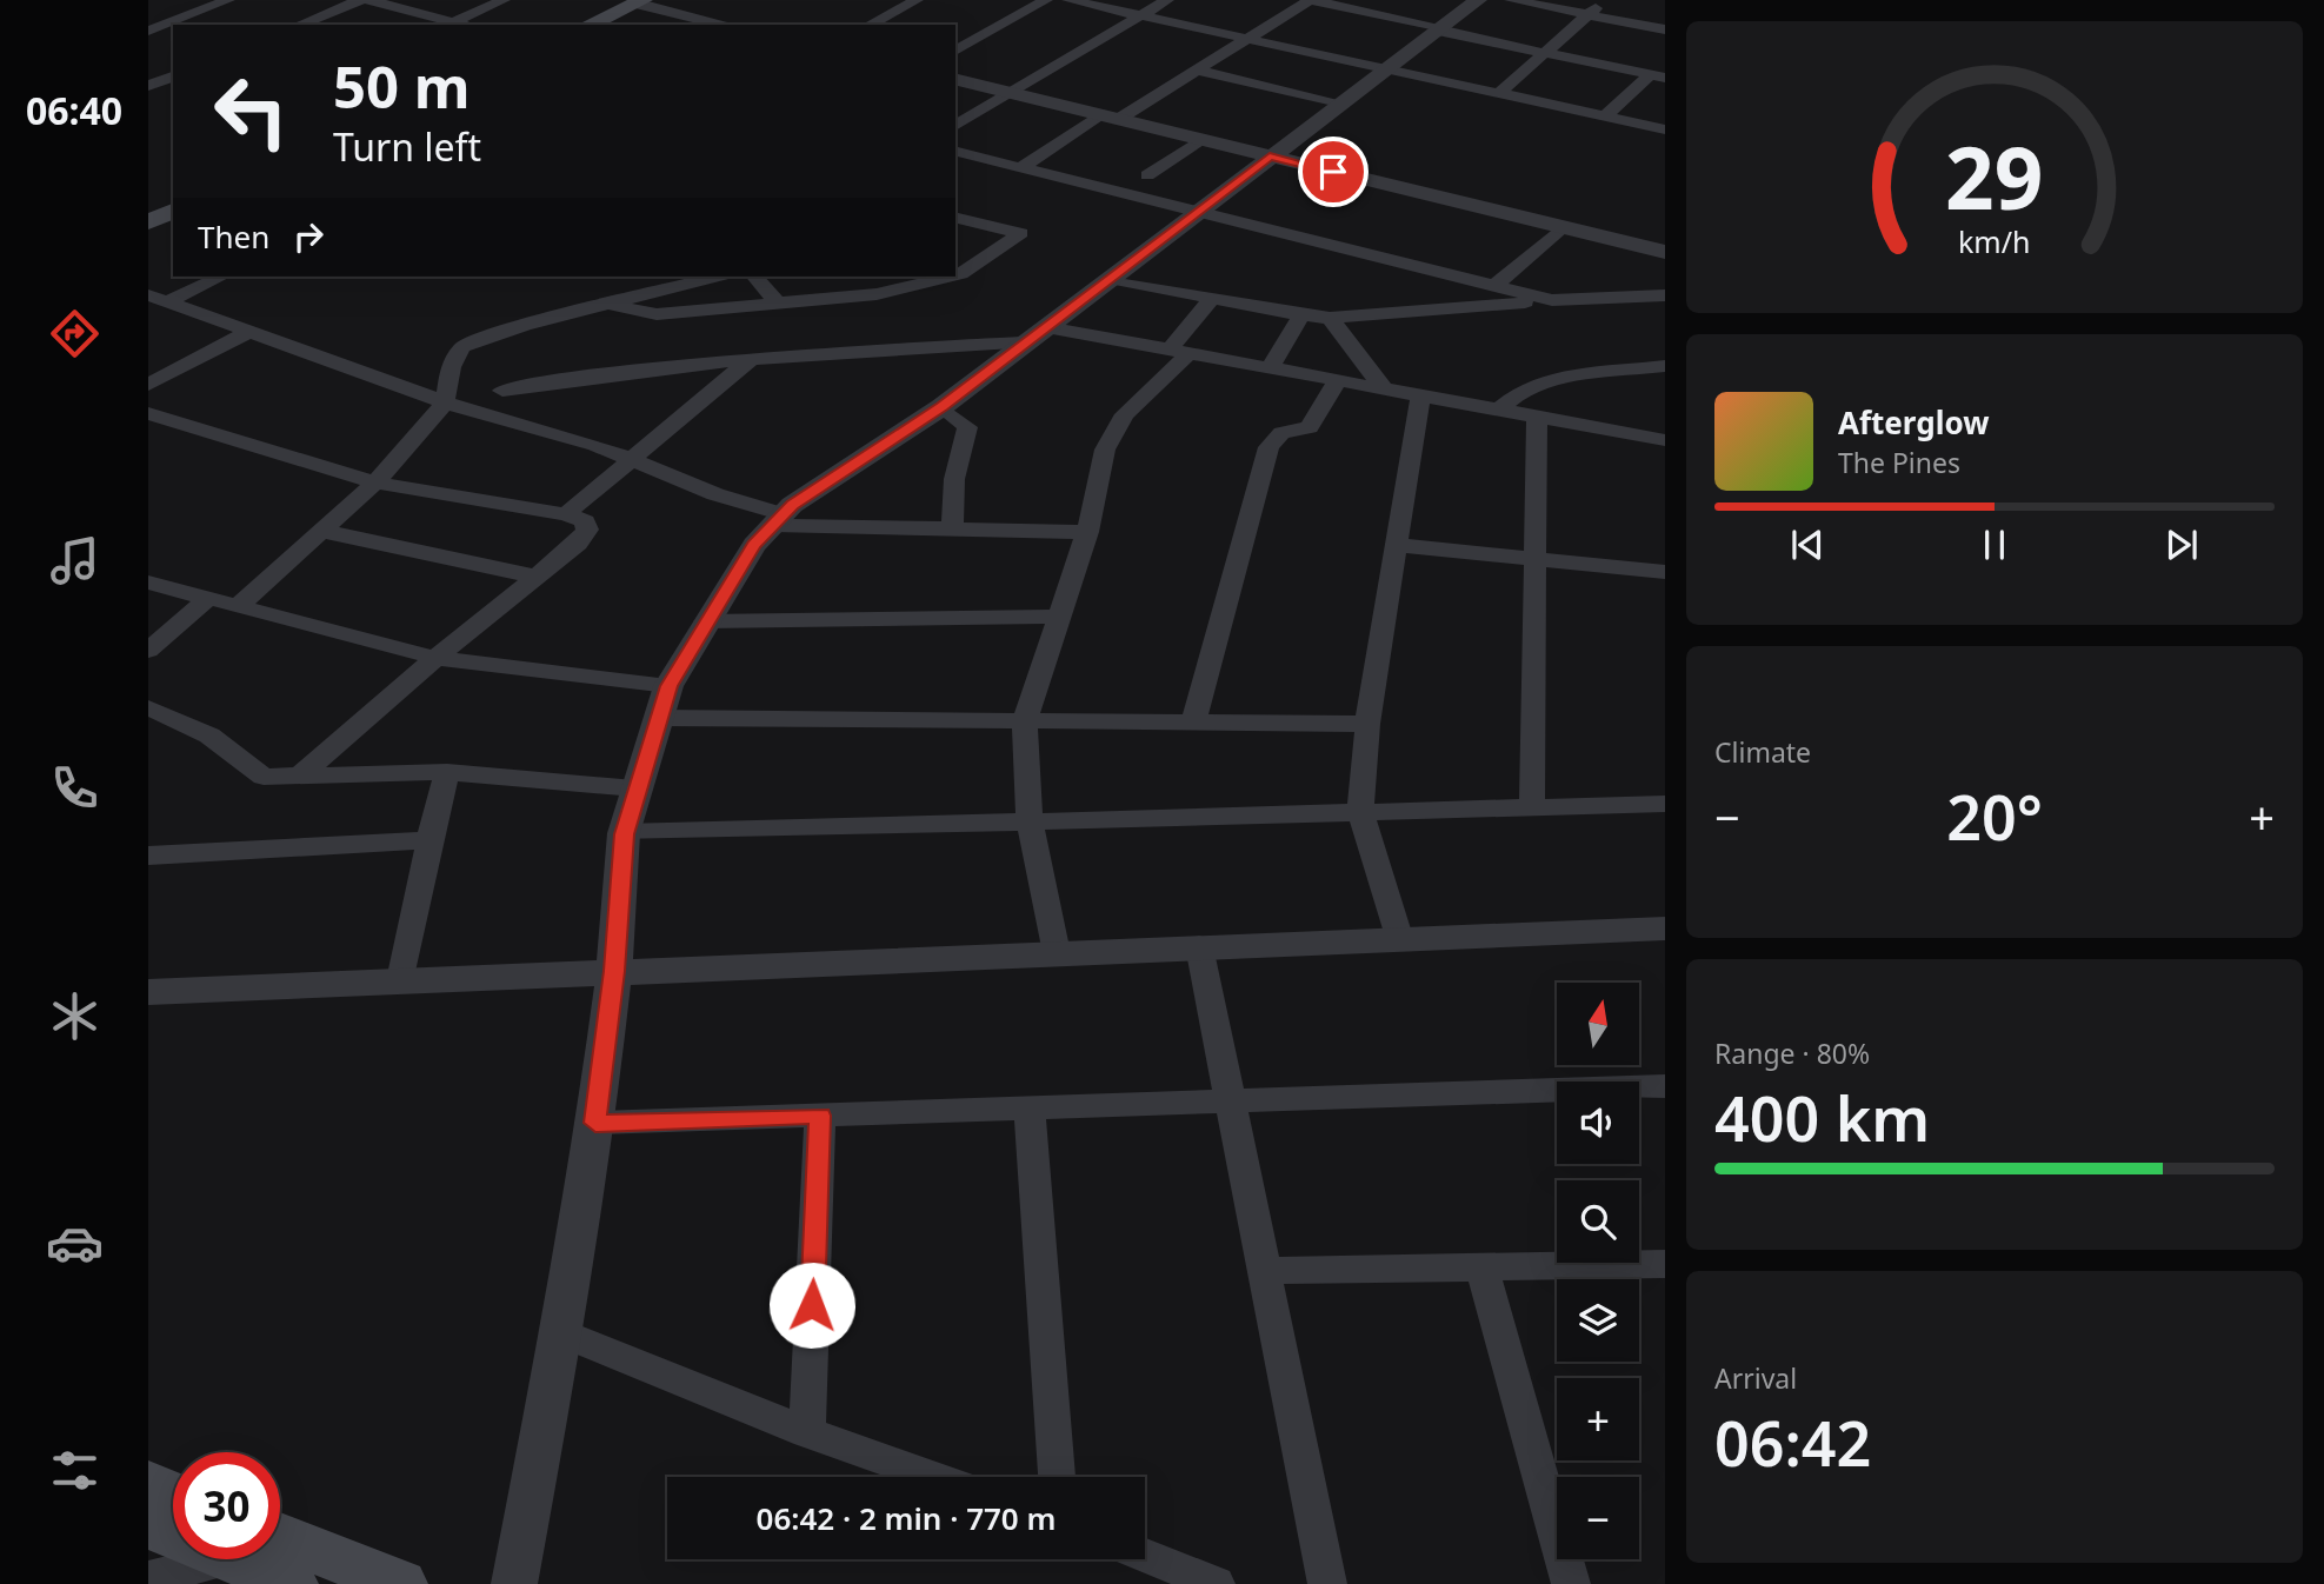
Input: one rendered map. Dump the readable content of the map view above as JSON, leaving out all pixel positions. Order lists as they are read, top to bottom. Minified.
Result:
{"north":"top","page":{"tabs":"06:40","turn":["50 m","Turn left"],"then":"Then","song":["Afterglow","The Pines"],"tile":["Climate",["Range · 80%","400 km"],["Arrival","06:42"]],"heat":["−","20°","+"],"map_buttons":["+","−"],"limit":"30","trip":"06:42 · 2 min · 770 m","gauge":["29","km/h"]}}
